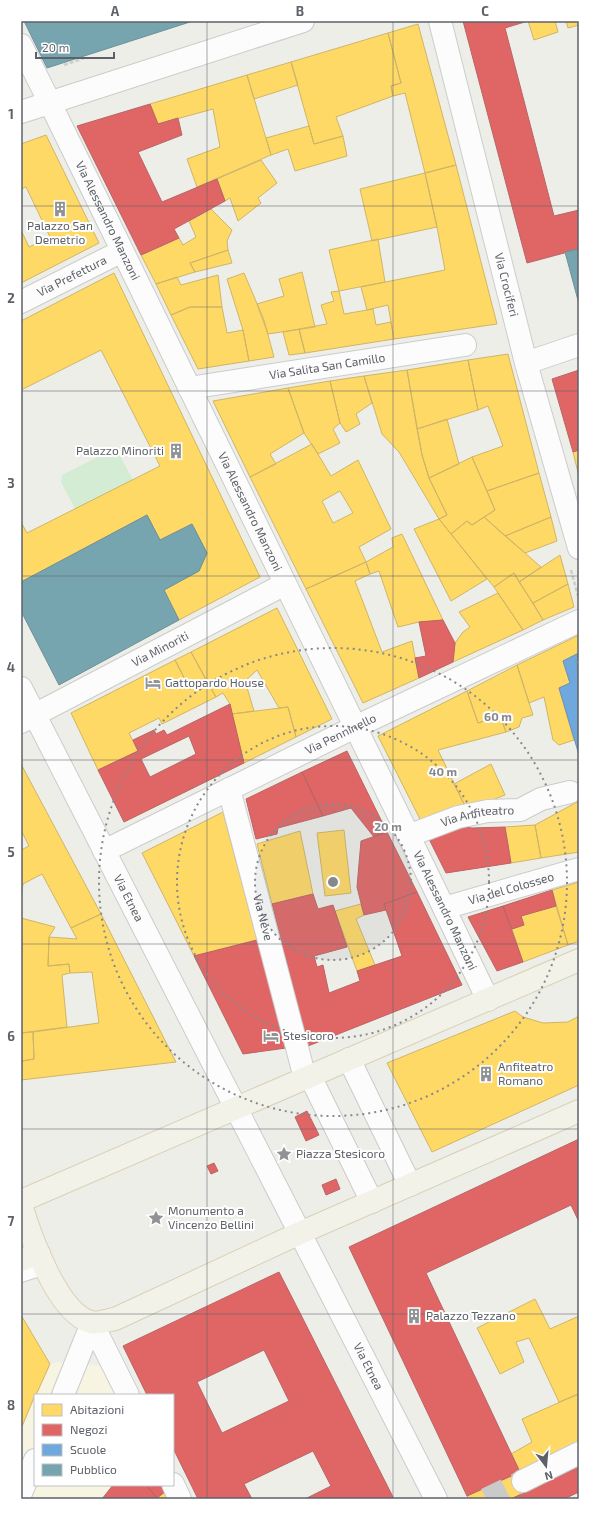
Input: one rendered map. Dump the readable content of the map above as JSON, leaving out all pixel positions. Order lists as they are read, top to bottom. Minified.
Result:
{"streets":{"street":["Via Alessandro Manzoni","Via Prefettura","Via Crociferi","Via Salita San Camillo","Via Minoriti","Via Penninello","Via Anfiteatro","Via del Colosseo","Via Etnea","Via Neve"]},"crossings":[["Via Alessandro Manzoni","Via Prefettura"],["Via Alessandro Manzoni","Via Salita San Camillo"],["Via Alessandro Manzoni","Via Minoriti"],["Via Alessandro Manzoni","Via Penninello"],["Via Alessandro Manzoni","Via Anfiteatro"],["Via Alessandro Manzoni","Via del Colosseo"],["Via Minoriti","Via Etnea"],["Via Penninello","Via Etnea"],["Via Penninello","Via Neve"]],"places":{"building":["Palazzo San Demetrio","Palazzo Minoriti","Anfiteatro Romano","Palazzo Tezzano"],"hotel":["Gattopardo House","Stesicoro"],"place":["Piazza Stesicoro","Monumento a Vincenzo Bellini"]},"legend":["Abitazioni","Negozi","Scuole","Pubblico"],"scale_bar":"20 m","north":"bottom","grid":{"columns":["A","B","C"],"rows":["1","2","3","4","5","6","7","8"]},"rings":["60 m","40 m","20 m"]}
